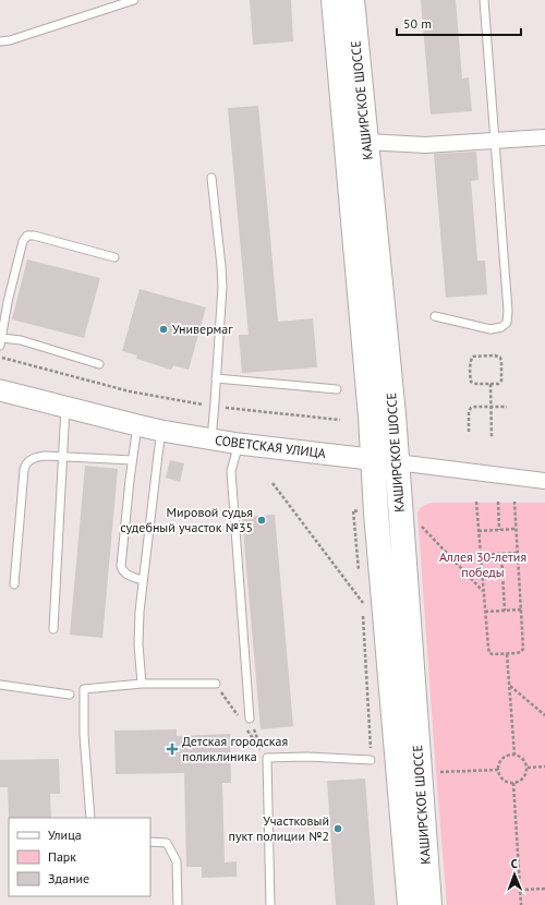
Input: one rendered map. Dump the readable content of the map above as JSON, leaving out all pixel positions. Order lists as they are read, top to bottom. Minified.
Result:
{"streets":{"main road":["КАШИРСКОЕ ШОССЕ","СОВЕТСКАЯ УЛИЦА"]},"crossings":[["КАШИРСКОЕ ШОССЕ","СОВЕТСКАЯ УЛИЦА"]],"parks":["Аллея 30-летия победы"],"places":{"other":["Универмаг","Мировой судья судебный участок №35","Участковый пукт полиции №2"],"health":["Детская городская поликлиника"]},"legend":["Улица","Парк","Здание"],"scale_bar":"50 m","north":"top"}
